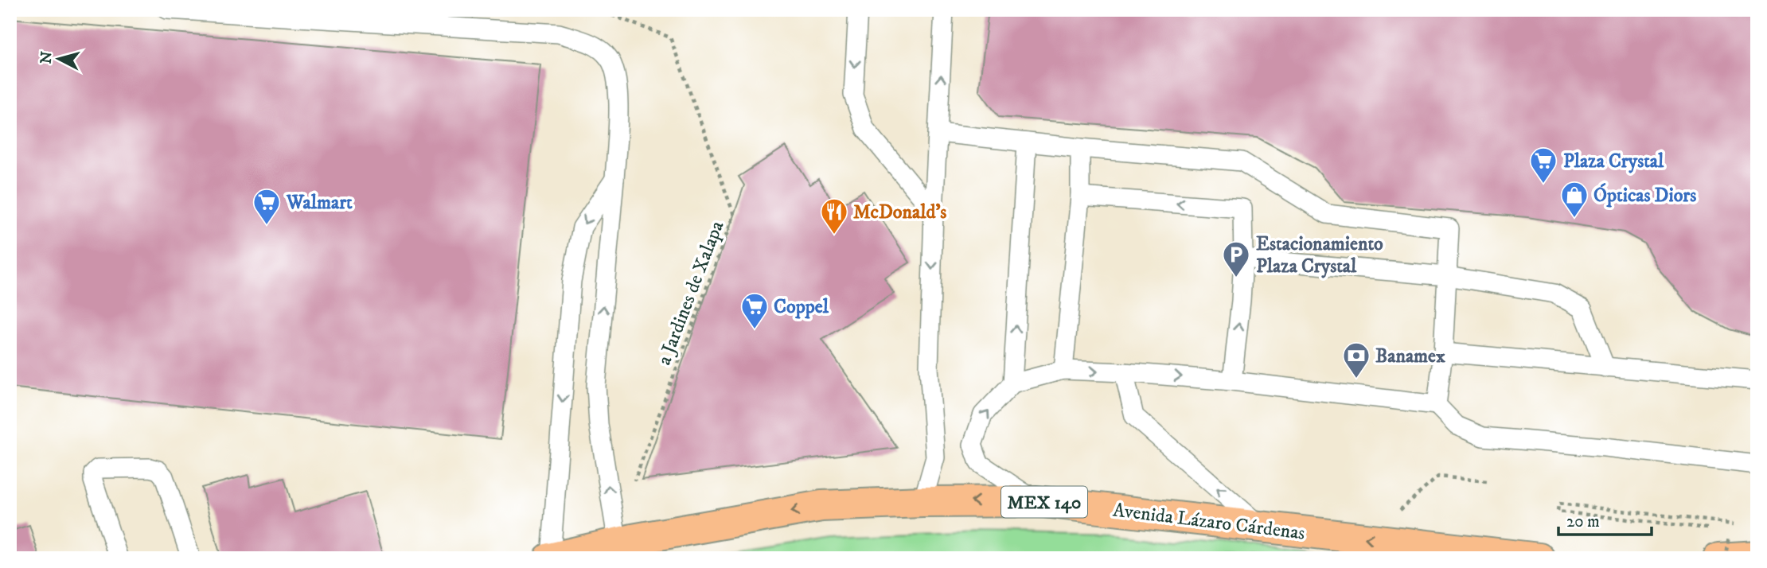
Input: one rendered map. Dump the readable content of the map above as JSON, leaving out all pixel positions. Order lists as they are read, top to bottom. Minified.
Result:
{"streets":{"highway":["MEX 140","Avenida Lázaro Cárdenas"],"path":["a Jardines de Xalapa"]},"one_way":["Avenida Lázaro Cárdenas"],"places":{"supermarket":["Plaza Crystal","Walmart","Coppel"],"shop":["Ópticas Diors"],"restaurant":["McDonald's"],"parking":["Estacionamiento Plaza Crystal"],"bank":["Banamex"]},"scale_bar":"20 m","north":"left"}
